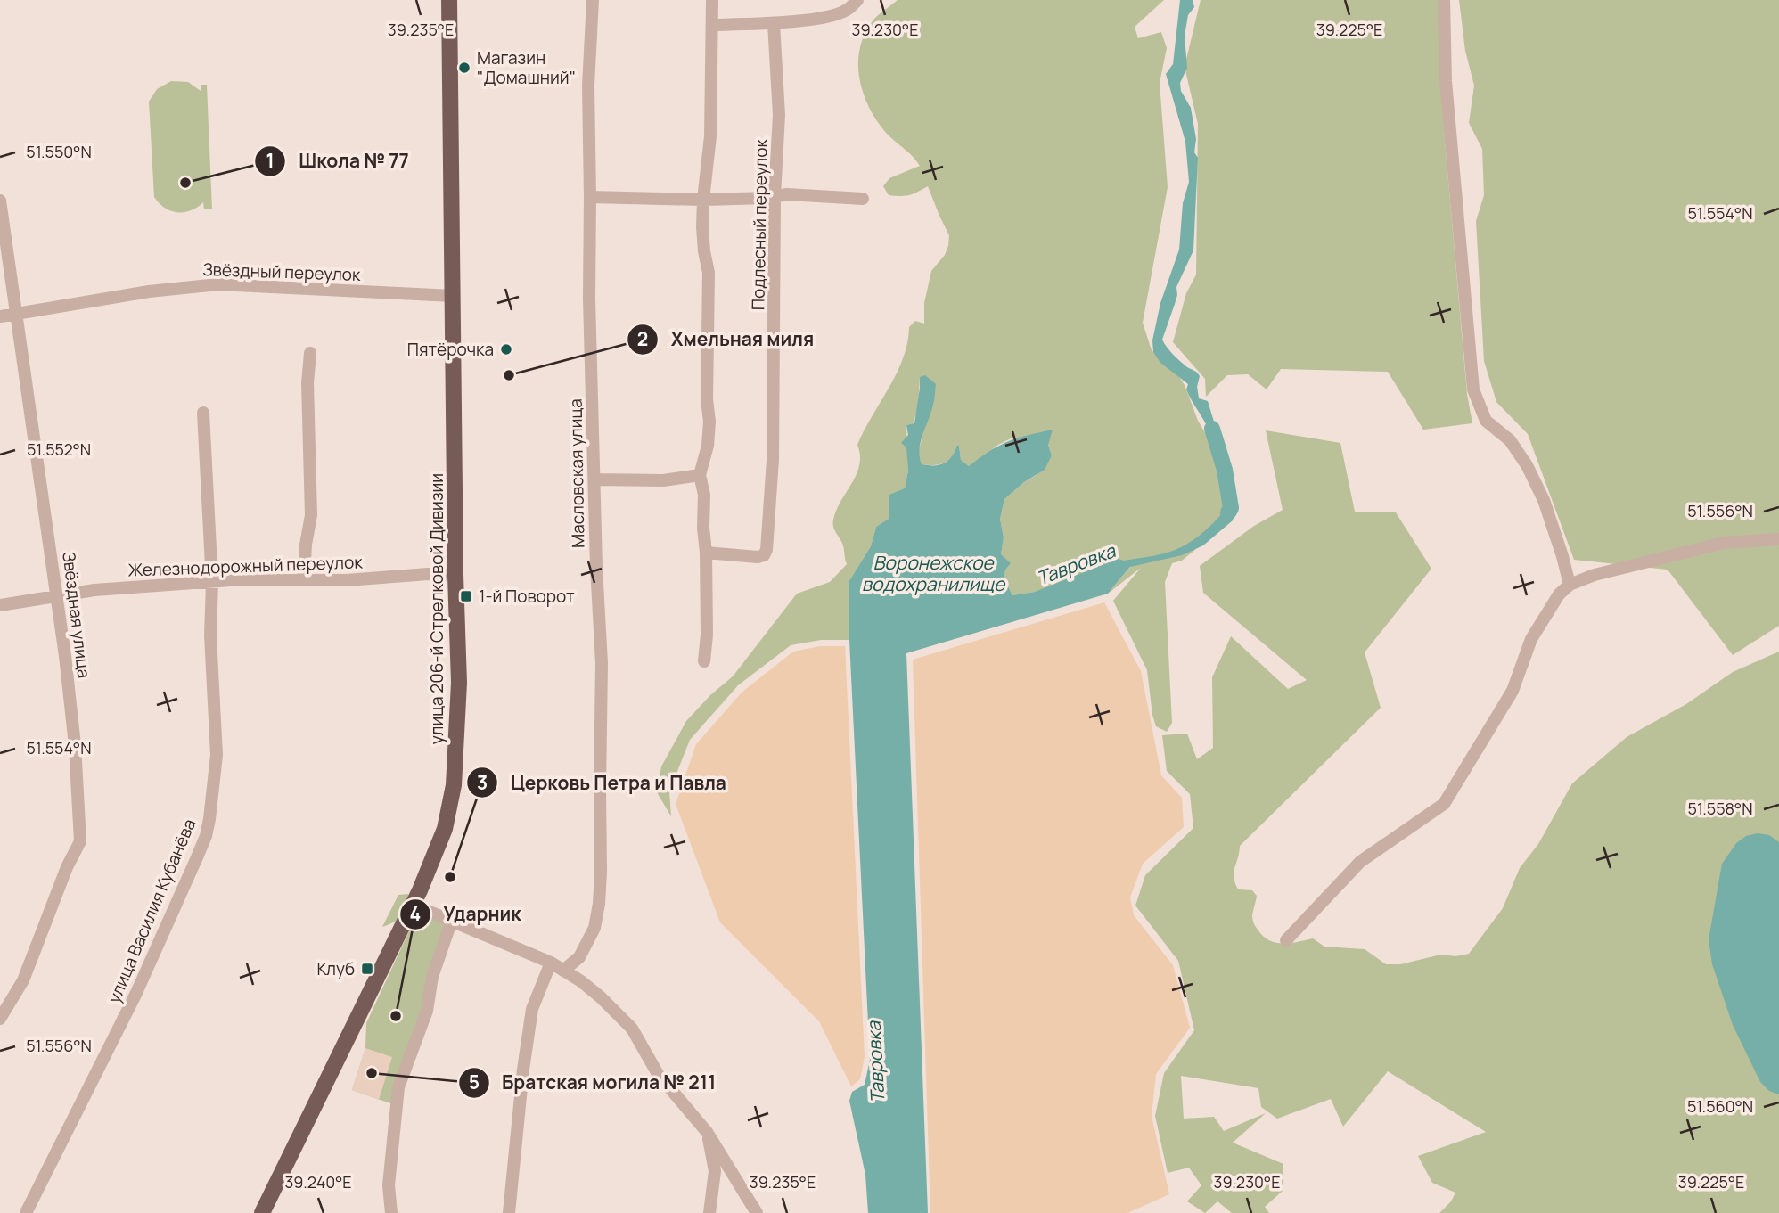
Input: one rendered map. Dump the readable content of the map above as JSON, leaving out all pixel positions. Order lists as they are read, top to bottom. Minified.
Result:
{"streets":{"main road":["улица 206-й Стрелковой Дивизии"],"street":["Подлесный переулок","Звёздный переулок","Масловская улица","Железнодорожный переулок","Звёздная улица","улица Василия Кубанёва"]},"crossings":[["Звёздный переулок","улица 206-й Стрелковой Дивизии"],["Звёздный переулок","Звёздная улица"],["Железнодорожный переулок","улица 206-й Стрелковой Дивизии"],["Железнодорожный переулок","Звёздная улица"],["Железнодорожный переулок","улица Василия Кубанёва"]],"water":["Воронежское водохранилище","Тавровка"],"places":{"other":["Магазин \"Домашний\"","Школа № 77","Пятёрочка","Хмельная миля","Церковь Петра и Павла","Ударник","Братская могила № 211"],"transit":["1-й Поворот","Клуб"]},"coordinates":["39.235°E","39.230°E","39.225°E","51.550°N","51.554°N","51.552°N","51.556°N","51.558°N","51.560°N","39.240°E"]}
